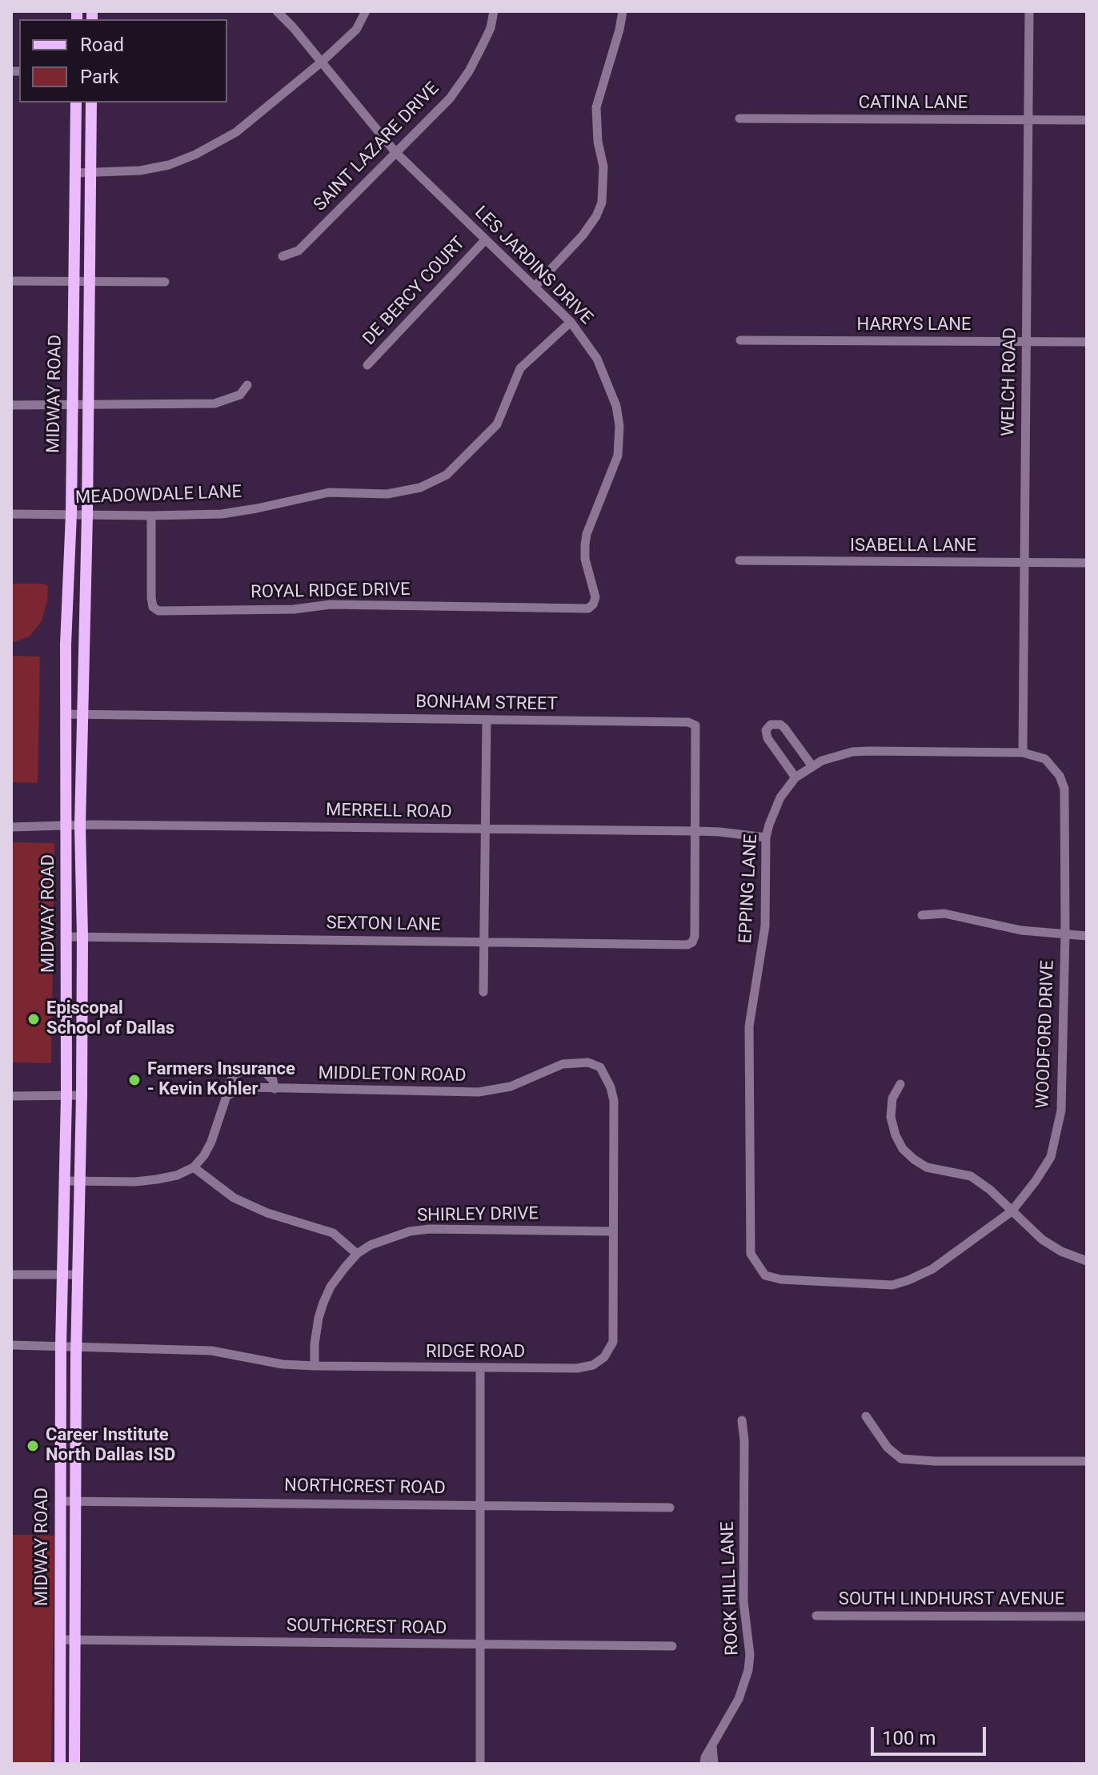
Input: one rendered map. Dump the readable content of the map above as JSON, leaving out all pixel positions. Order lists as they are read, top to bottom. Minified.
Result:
{"streets":{"main road":["MIDWAY ROAD"],"street":["CATINA LANE","SAINT LAZARE DRIVE","LES JARDINS DRIVE","DE BERCY COURT","HARRYS LANE","WELCH ROAD","MEADOWDALE LANE","ISABELLA LANE","ROYAL RIDGE DRIVE","BONHAM STREET","MERRELL ROAD","EPPING LANE","SEXTON LANE","WOODFORD DRIVE","MIDDLETON ROAD","SHIRLEY DRIVE","RIDGE ROAD","NORTHCREST ROAD","ROCK HILL LANE","SOUTH LINDHURST AVENUE","SOUTHCREST ROAD"]},"crossings":[["CATINA LANE","WELCH ROAD"],["SAINT LAZARE DRIVE","LES JARDINS DRIVE"],["LES JARDINS DRIVE","DE BERCY COURT"],["LES JARDINS DRIVE","MEADOWDALE LANE"],["LES JARDINS DRIVE","ROYAL RIDGE DRIVE"],["HARRYS LANE","WELCH ROAD"],["WELCH ROAD","ISABELLA LANE"],["WELCH ROAD","EPPING LANE"],["WELCH ROAD","WOODFORD DRIVE"],["MIDWAY ROAD","MEADOWDALE LANE"],["MIDWAY ROAD","BONHAM STREET"],["MIDWAY ROAD","MERRELL ROAD"],["MIDWAY ROAD","SEXTON LANE"],["MIDWAY ROAD","RIDGE ROAD"],["MIDWAY ROAD","NORTHCREST ROAD"],["MIDWAY ROAD","SOUTHCREST ROAD"],["MEADOWDALE LANE","ROYAL RIDGE DRIVE"],["BONHAM STREET","MERRELL ROAD"],["BONHAM STREET","SEXTON LANE"],["MERRELL ROAD","EPPING LANE"],["EPPING LANE","WOODFORD DRIVE"],["MIDDLETON ROAD","RIDGE ROAD"],["SHIRLEY DRIVE","RIDGE ROAD"]],"places":["Episcopal School of Dallas","Farmers Insurance - Kevin Kohler","Career Institute North Dallas ISD"],"legend":["Road","Park"],"scale_bar":"100 m"}
